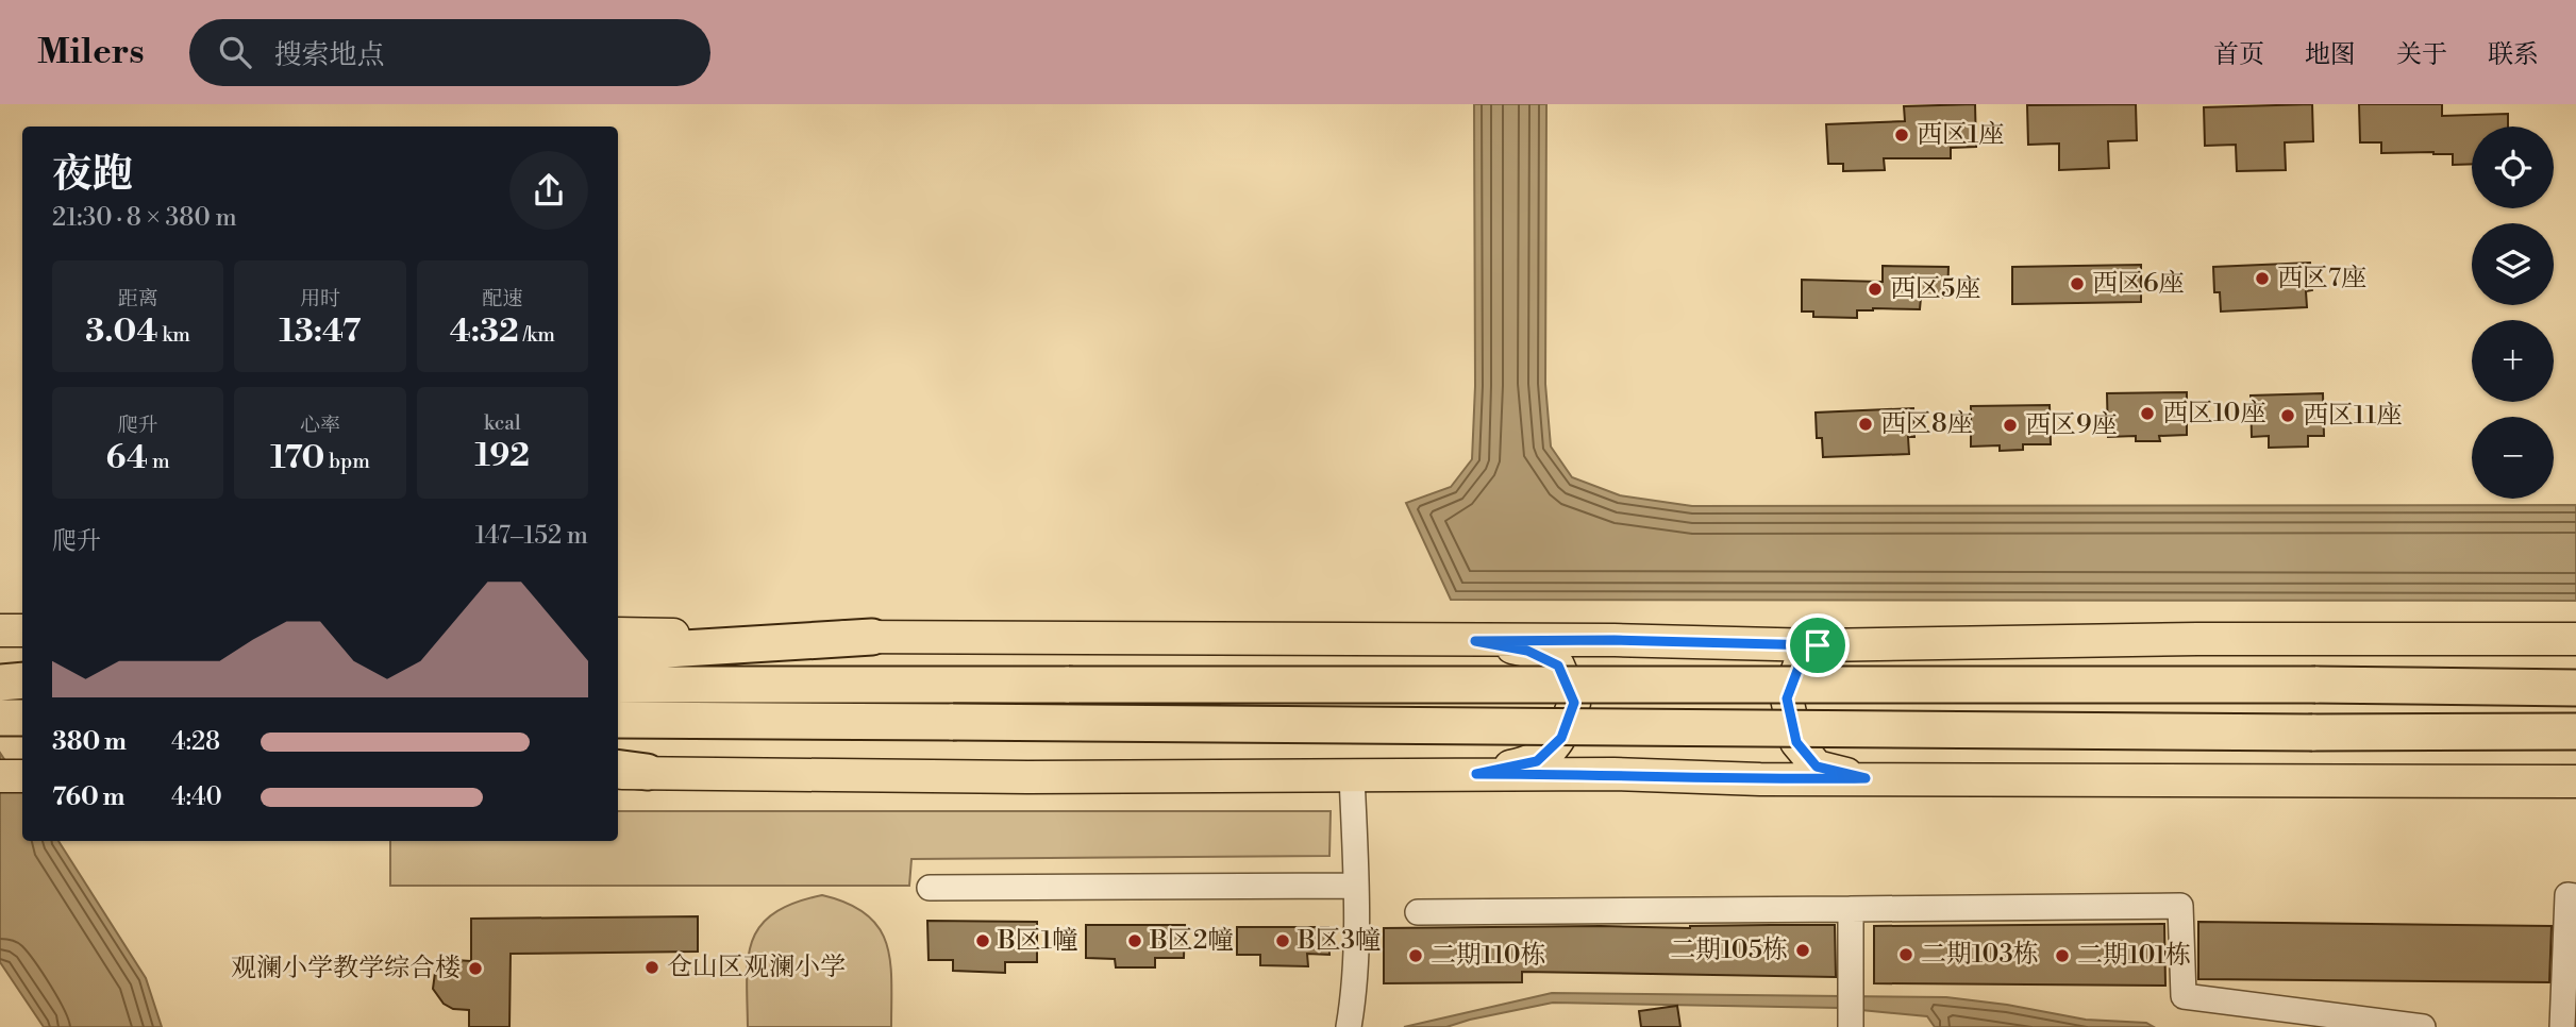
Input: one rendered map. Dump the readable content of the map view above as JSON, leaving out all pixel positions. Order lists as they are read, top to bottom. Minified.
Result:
{"places":["西区1座","西区7座","西区6座","西区5座","西区10座","西区11座","西区8座","西区9座","B区1幢","B区2幢","B区3幢","二期105栋","二期103栋","二期110栋","二期101栋","仓山区观澜小学","观澜小学教学综合楼"],"page":{"header":"Milers","search":"搜索地点","nav":["首页","地图","关于","联系"],"map_buttons":["+","−"],"heading":["夜跑","21:30 · 8 × 380 m"],"stats":[["距离","3.04 km"],["用时","13:47"],["配速","4:32 /km"],["爬升","64 m"],["心率","170 bpm"],["kcal","192"]],"chart":["爬升","147–152 m"],"list":[{"name":"380 m","note":"4:28"},{"name":"760 m","note":"4:40"}]}}
